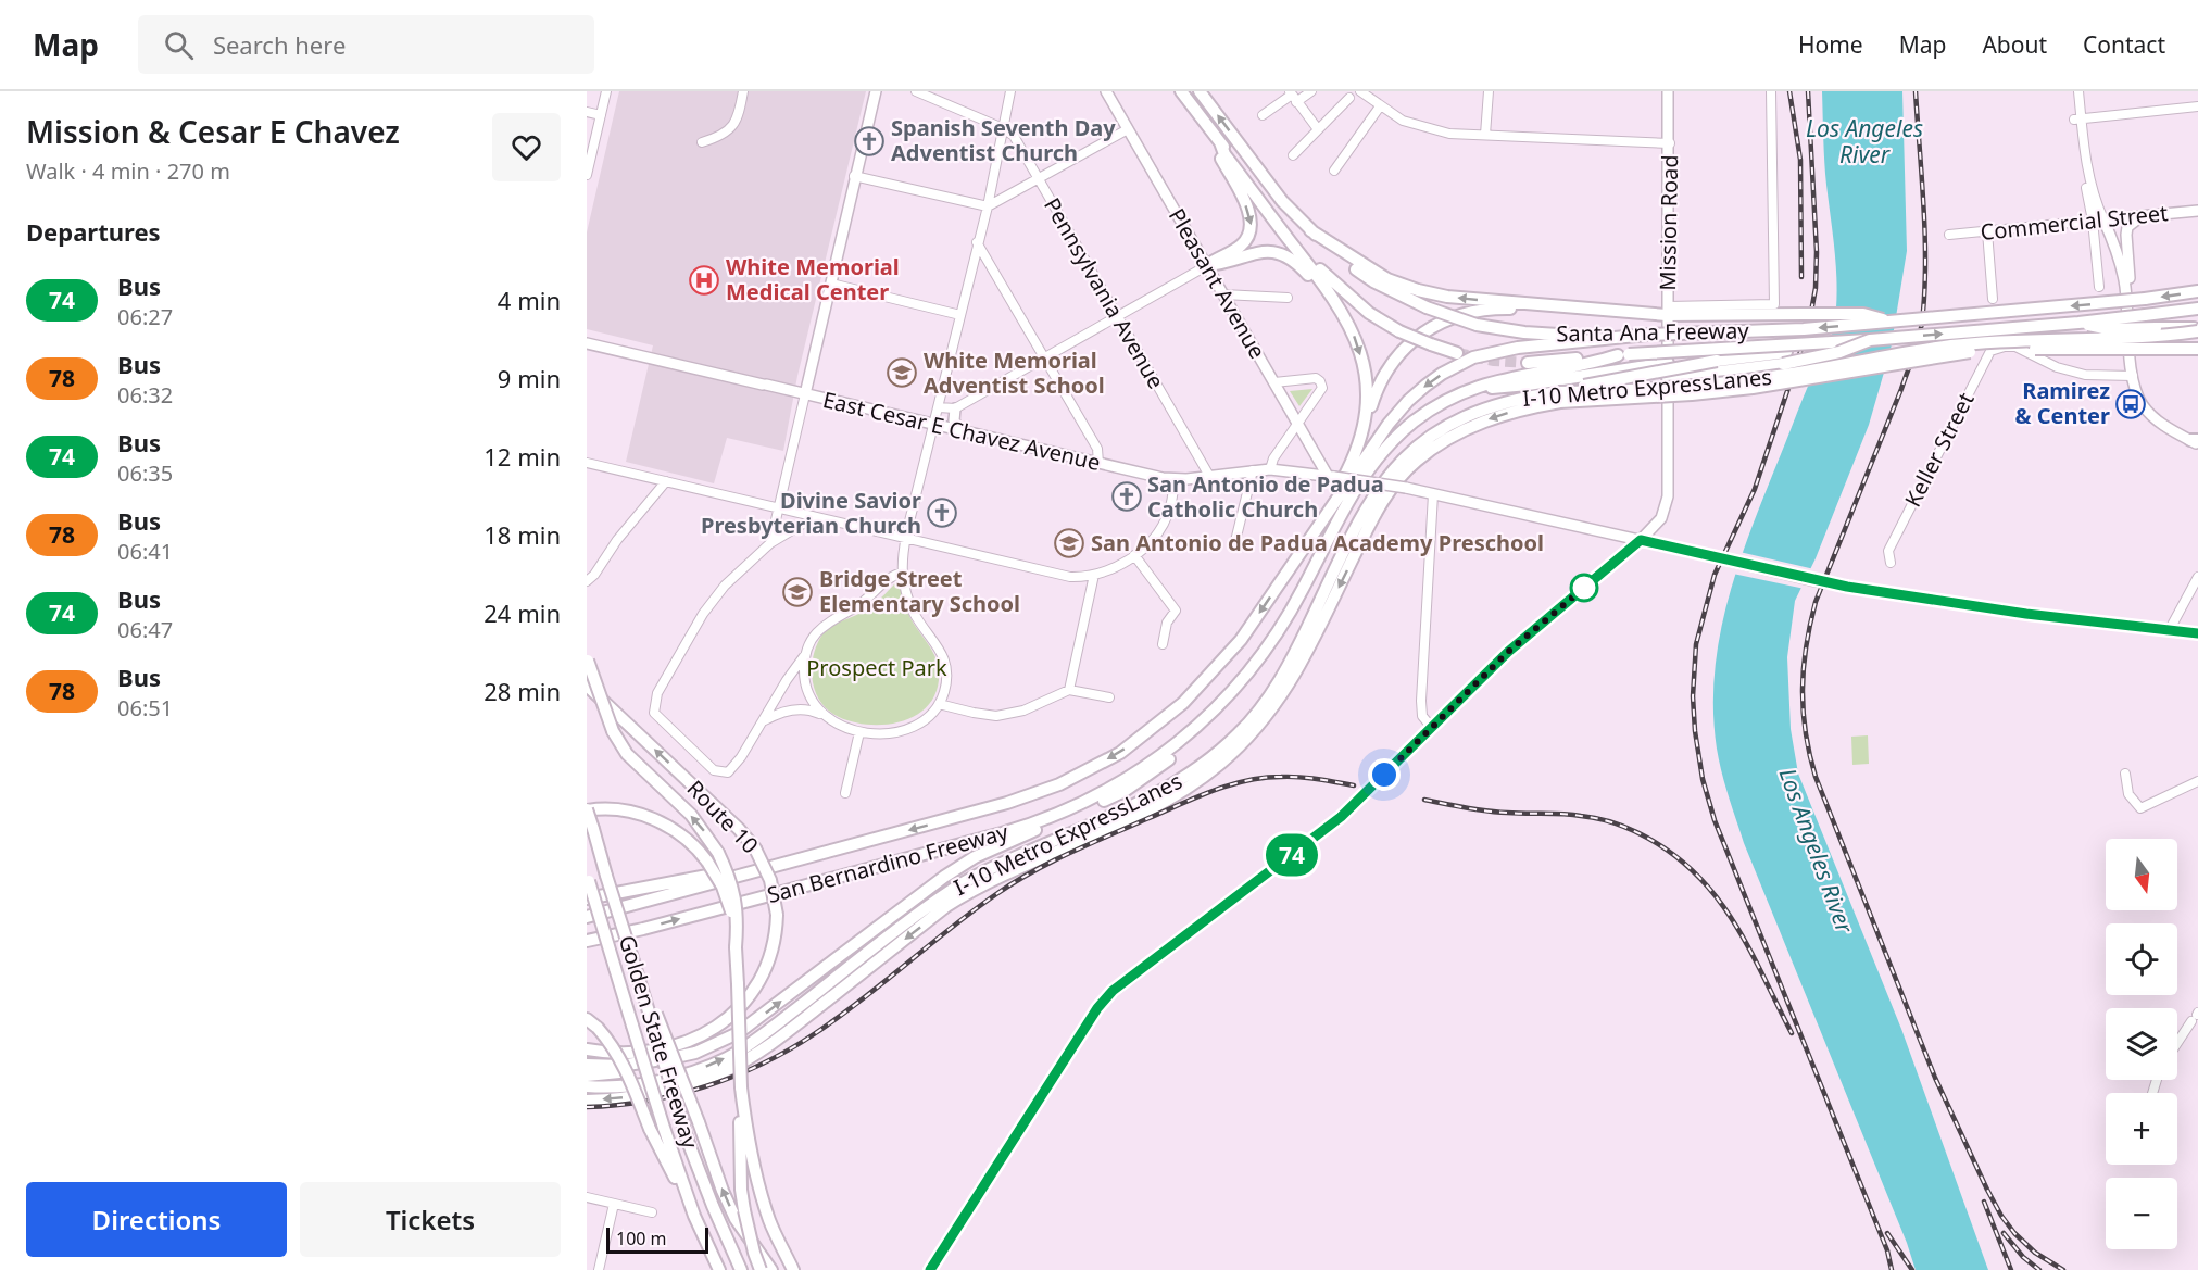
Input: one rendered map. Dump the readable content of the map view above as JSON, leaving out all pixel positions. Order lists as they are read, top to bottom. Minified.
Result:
{"streets":{"highway":["Santa Ana Freeway","I-10 Metro ExpressLanes","Route 10","San Bernardino Freeway","Golden State Freeway"],"main road":["Mission Road","Commercial Street","Pleasant Avenue","East Cesar E Chavez Avenue"],"street":["Pennsylvania Avenue","Keller Street"]},"crossings":[["Mission Road","East Cesar E Chavez Avenue"],["Pleasant Avenue","East Cesar E Chavez Avenue"],["Pennsylvania Avenue","East Cesar E Chavez Avenue"],["Santa Ana Freeway","San Bernardino Freeway"]],"water":["Los Angeles River"],"parks":["Prospect Park"],"places":{"church":["Spanish Seventh Day Adventist Church","San Antonio de Padua Catholic Church","Divine Savior Presbyterian Church"],"hospital":["White Memorial Medical Center"],"school or university":["White Memorial Adventist School","San Antonio de Padua Academy Preschool","Bridge Street Elementary School"],"bus stop":["Ramirez & Center"]},"lines":["bus line 74"],"scale_bar":"100 m","north":"bottom","page":{"header":"Map","search":"Search here","nav":["Home","Map","About","Contact"],"heading":[["Mission & Cesar E Chavez","Walk · 4 min · 270 m"],"Departures"],"on_map":"74","list":[{"mark":"74","name":"Bus","note":"06:27","value":"4 min"},{"mark":"78","name":"Bus","note":"06:32","value":"9 min"},{"mark":"74","name":"Bus","note":"06:35","value":"12 min"},{"mark":"78","name":"Bus","note":"06:41","value":"18 min"},{"mark":"74","name":"Bus","note":"06:47","value":"24 min"},{"mark":"78","name":"Bus","note":"06:51","value":"28 min"}],"map_buttons":["+","−"],"buttons":["Directions","Tickets"],"scale":"100 m"}}
